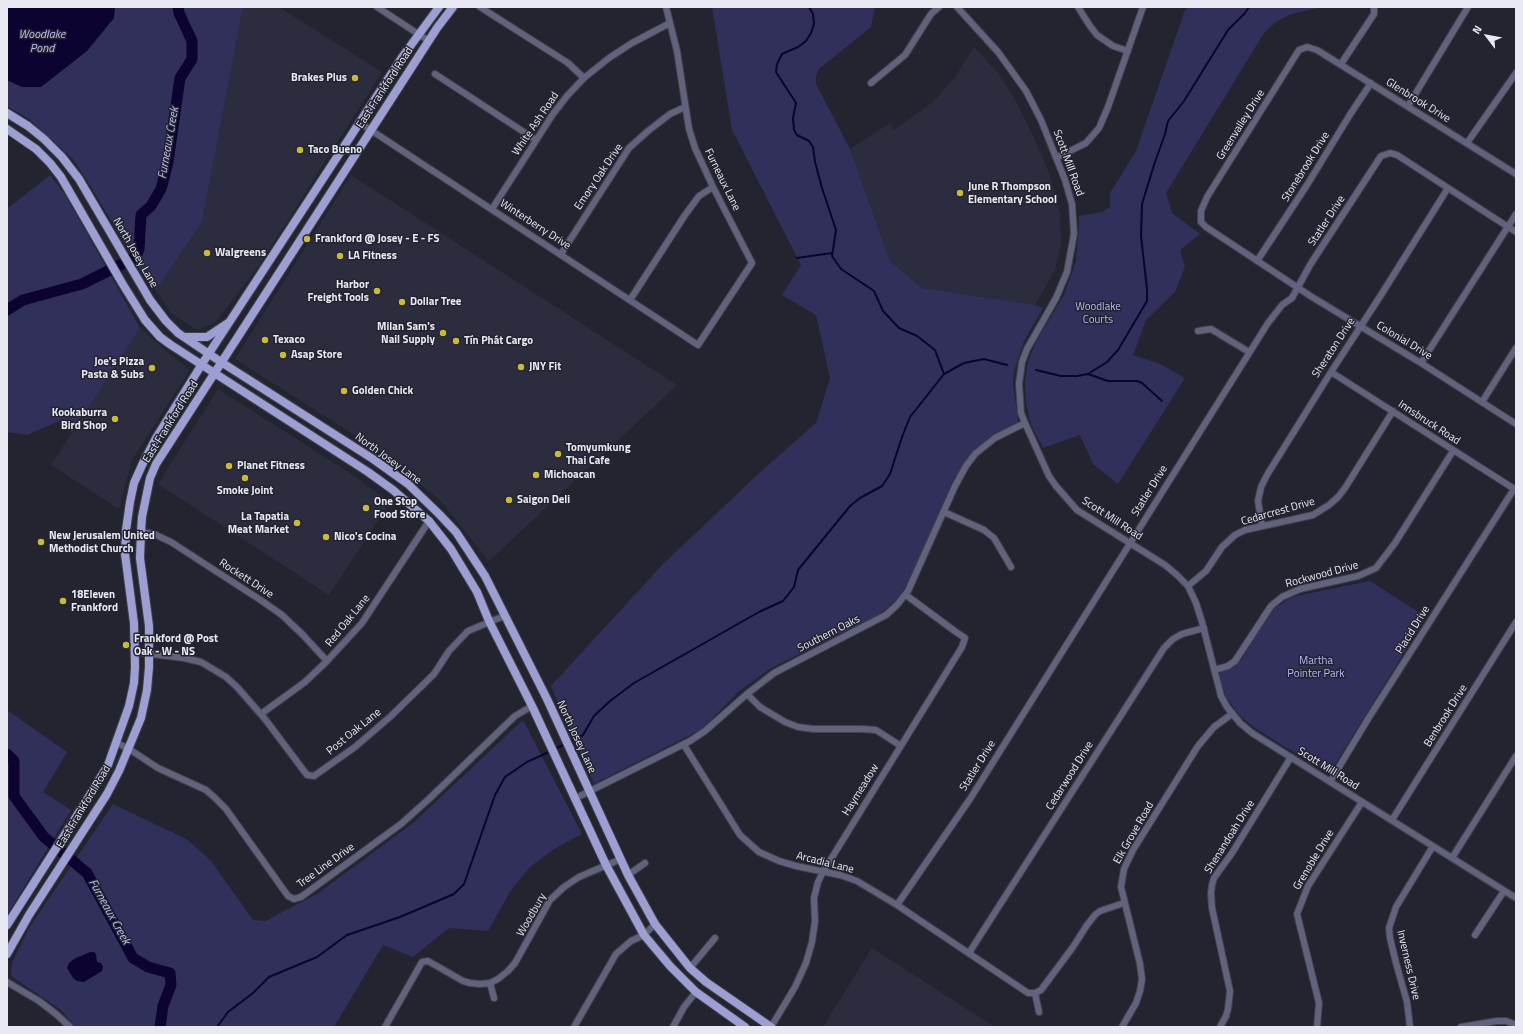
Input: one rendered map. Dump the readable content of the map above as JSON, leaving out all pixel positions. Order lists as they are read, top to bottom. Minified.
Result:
{"streets":{"main road":["East Frankford Road","North Josey Lane"],"street":["Glenbrook Drive","White Ash Road","Greenvalley Drive","Scott Mill Road","Stonebrook Drive","Emory Oak Drive","Furneaux Lane","Statler Drive","Winterberry Drive","Colonial Drive","Sheraton Drive","Innsbruck Road","Cedarcrest Drive","Rockwood Drive","Rockett Drive","Red Oak Lane","Placid Drive","Southern Oaks","Benbrook Drive","Post Oak Lane","Cedarwood Drive","Haymeadow","Elk Grove Road","Shenandoah Drive","Grenoble Drive","Arcadia Lane","Tree Line Drive","Woodbury","Inverness Drive"]},"crossings":[["East Frankford Road","Winterberry Drive"],["East Frankford Road","North Josey Lane"],["East Frankford Road","Rockett Drive"],["East Frankford Road","Post Oak Lane"],["East Frankford Road","Tree Line Drive"],["Glenbrook Drive","Greenvalley Drive"],["Glenbrook Drive","Stonebrook Drive"],["White Ash Road","Furneaux Lane"],["White Ash Road","Winterberry Drive"],["Greenvalley Drive","Colonial Drive"],["Scott Mill Road","Statler Drive"],["Scott Mill Road","Cedarcrest Drive"],["Scott Mill Road","Rockwood Drive"],["Scott Mill Road","Placid Drive"],["Scott Mill Road","Southern Oaks"],["Scott Mill Road","Benbrook Drive"],["Scott Mill Road","Cedarwood Drive"],["Scott Mill Road","Elk Grove Road"],["Scott Mill Road","Shenandoah Drive"],["Scott Mill Road","Grenoble Drive"],["Scott Mill Road","Inverness Drive"],["Stonebrook Drive","Colonial Drive"],["Emory Oak Drive","Furneaux Lane"],["Emory Oak Drive","Winterberry Drive"],["Furneaux Lane","Winterberry Drive"],["Statler Drive","Colonial Drive"],["Statler Drive","Sheraton Drive"],["Statler Drive","Arcadia Lane"],["North Josey Lane","Red Oak Lane"],["North Josey Lane","Southern Oaks"],["North Josey Lane","Post Oak Lane"],["North Josey Lane","Haymeadow"],["North Josey Lane","Tree Line Drive"],["North Josey Lane","Woodbury"],["Colonial Drive","Sheraton Drive"],["Sheraton Drive","Innsbruck Road"],["Sheraton Drive","Cedarcrest Drive"],["Innsbruck Road","Cedarcrest Drive"],["Innsbruck Road","Rockwood Drive"],["Innsbruck Road","Placid Drive"],["Rockett Drive","Red Oak Lane"],["Red Oak Lane","Post Oak Lane"],["Southern Oaks","Haymeadow"],["Southern Oaks","Arcadia Lane"],["Cedarwood Drive","Arcadia Lane"],["Haymeadow","Arcadia Lane"]],"water":["Woodlake Pond","Furneaux Creek"],"parks":["Woodlake Courts","Martha Pointer Park"],"places":["Brakes Plus","Taco Bueno","June R Thompson Elementary School","Frankford @ Josey - E - FS","Walgreens","LA Fitness","Harbor Freight Tools","Dollar Tree","Milan Sam's Nail Supply","Texaco","Tín Phát Cargo","Asap Store","JNY Fit","Joe's Pizza Pasta & Subs","Golden Chick","Kookaburra Bird Shop","Tomyumkung Thai Cafe","Planet Fitness","Michoacan","Smoke Joint","Saigon Deli","One Stop Food Store","La Tapatia Meat Market","Nico's Cocina","New Jerusalem United Methodist Church","18Eleven Frankford","Frankford @ Post Oak - W - NS"],"north":"top left"}
